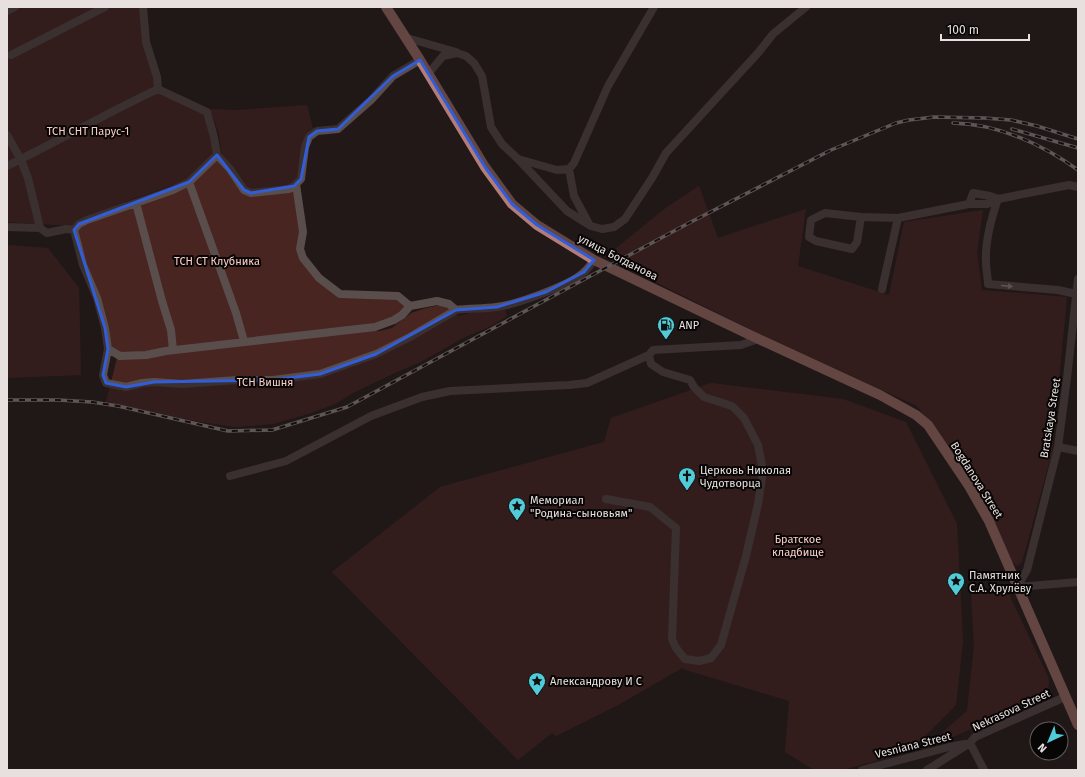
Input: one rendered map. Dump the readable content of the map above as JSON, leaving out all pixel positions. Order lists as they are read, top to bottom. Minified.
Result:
{"streets":{"main road":["улица Богданова"],"street":["Bratskaya Street","Nekrasova Street","Vesniana Street"]},"crossings":[["улица Богданова","Bratskaya Street"],["Nekrasova Street","Vesniana Street"]],"parks":["ТСН СНТ Парус-1","ТСН СТ Клубника","ТСН Вишня","Братское кладбище"],"places":{"fuel station":["ANP"],"church":["Церковь Николая Чудотворца"],"place":["Мемориал \"Родина-сыновьям\"","Памятник С.А. Хрулёву","Александрову И С"]},"scale_bar":"100 m","north":"bottom left"}
